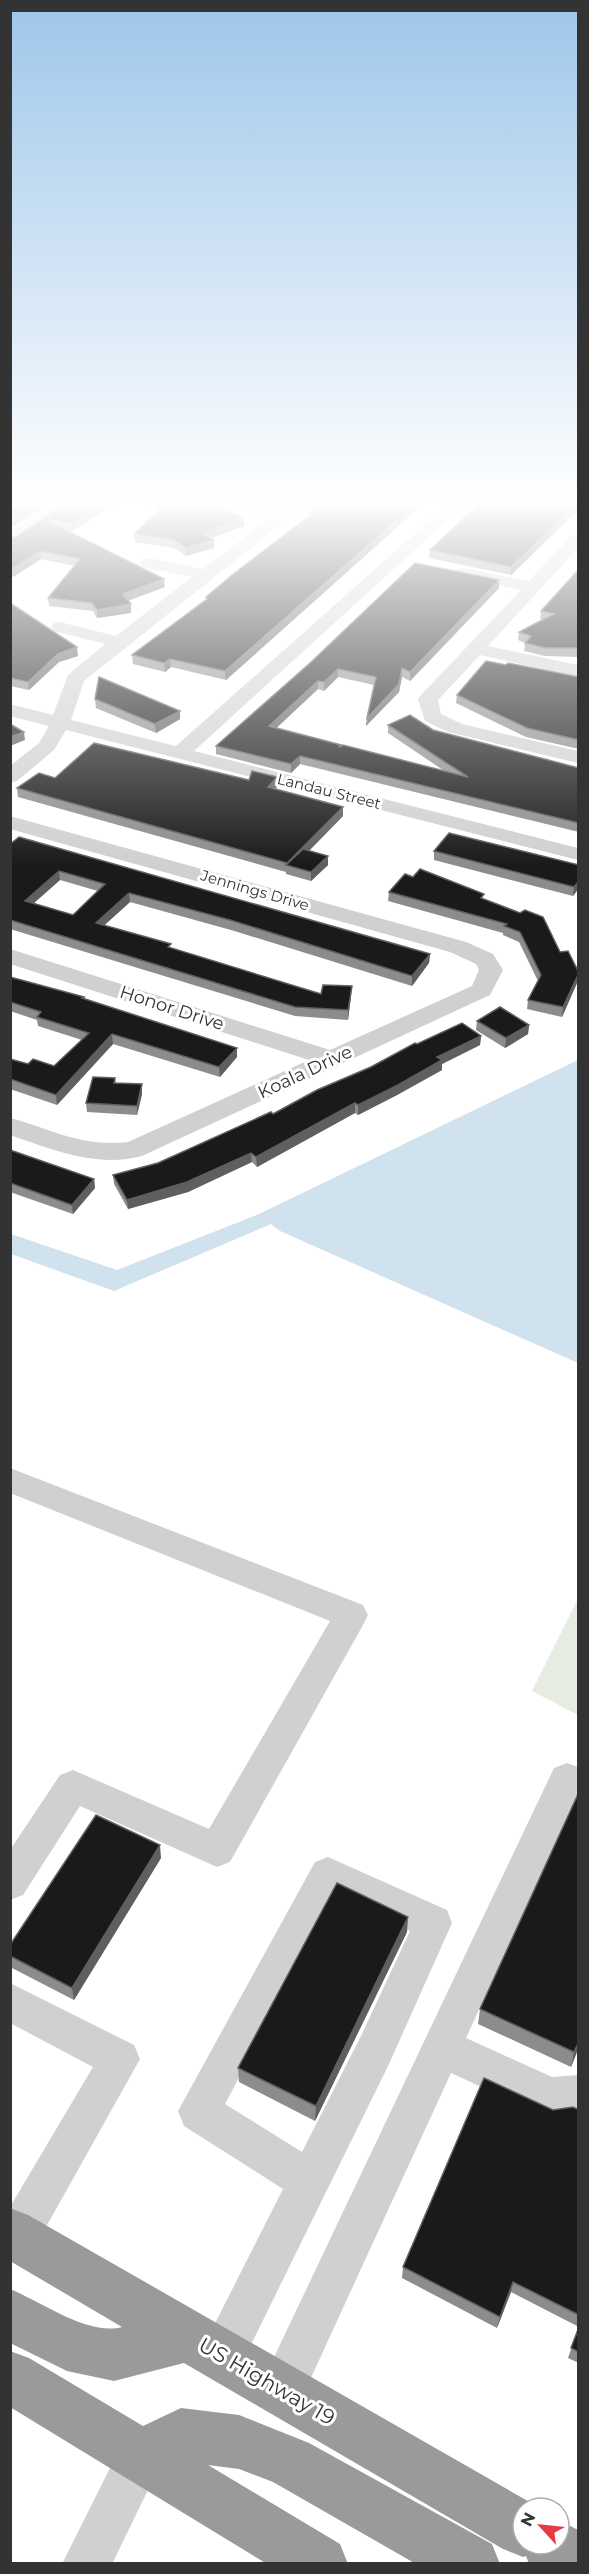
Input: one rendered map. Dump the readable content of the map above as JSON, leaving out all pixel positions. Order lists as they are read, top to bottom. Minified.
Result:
{"streets":{"highway":["US Highway 19"],"street":["Landau Street","Jennings Drive","Honor Drive","Koala Drive"]},"crossings":[["Jennings Drive","Koala Drive"],["Honor Drive","Koala Drive"]],"north":"top left"}
